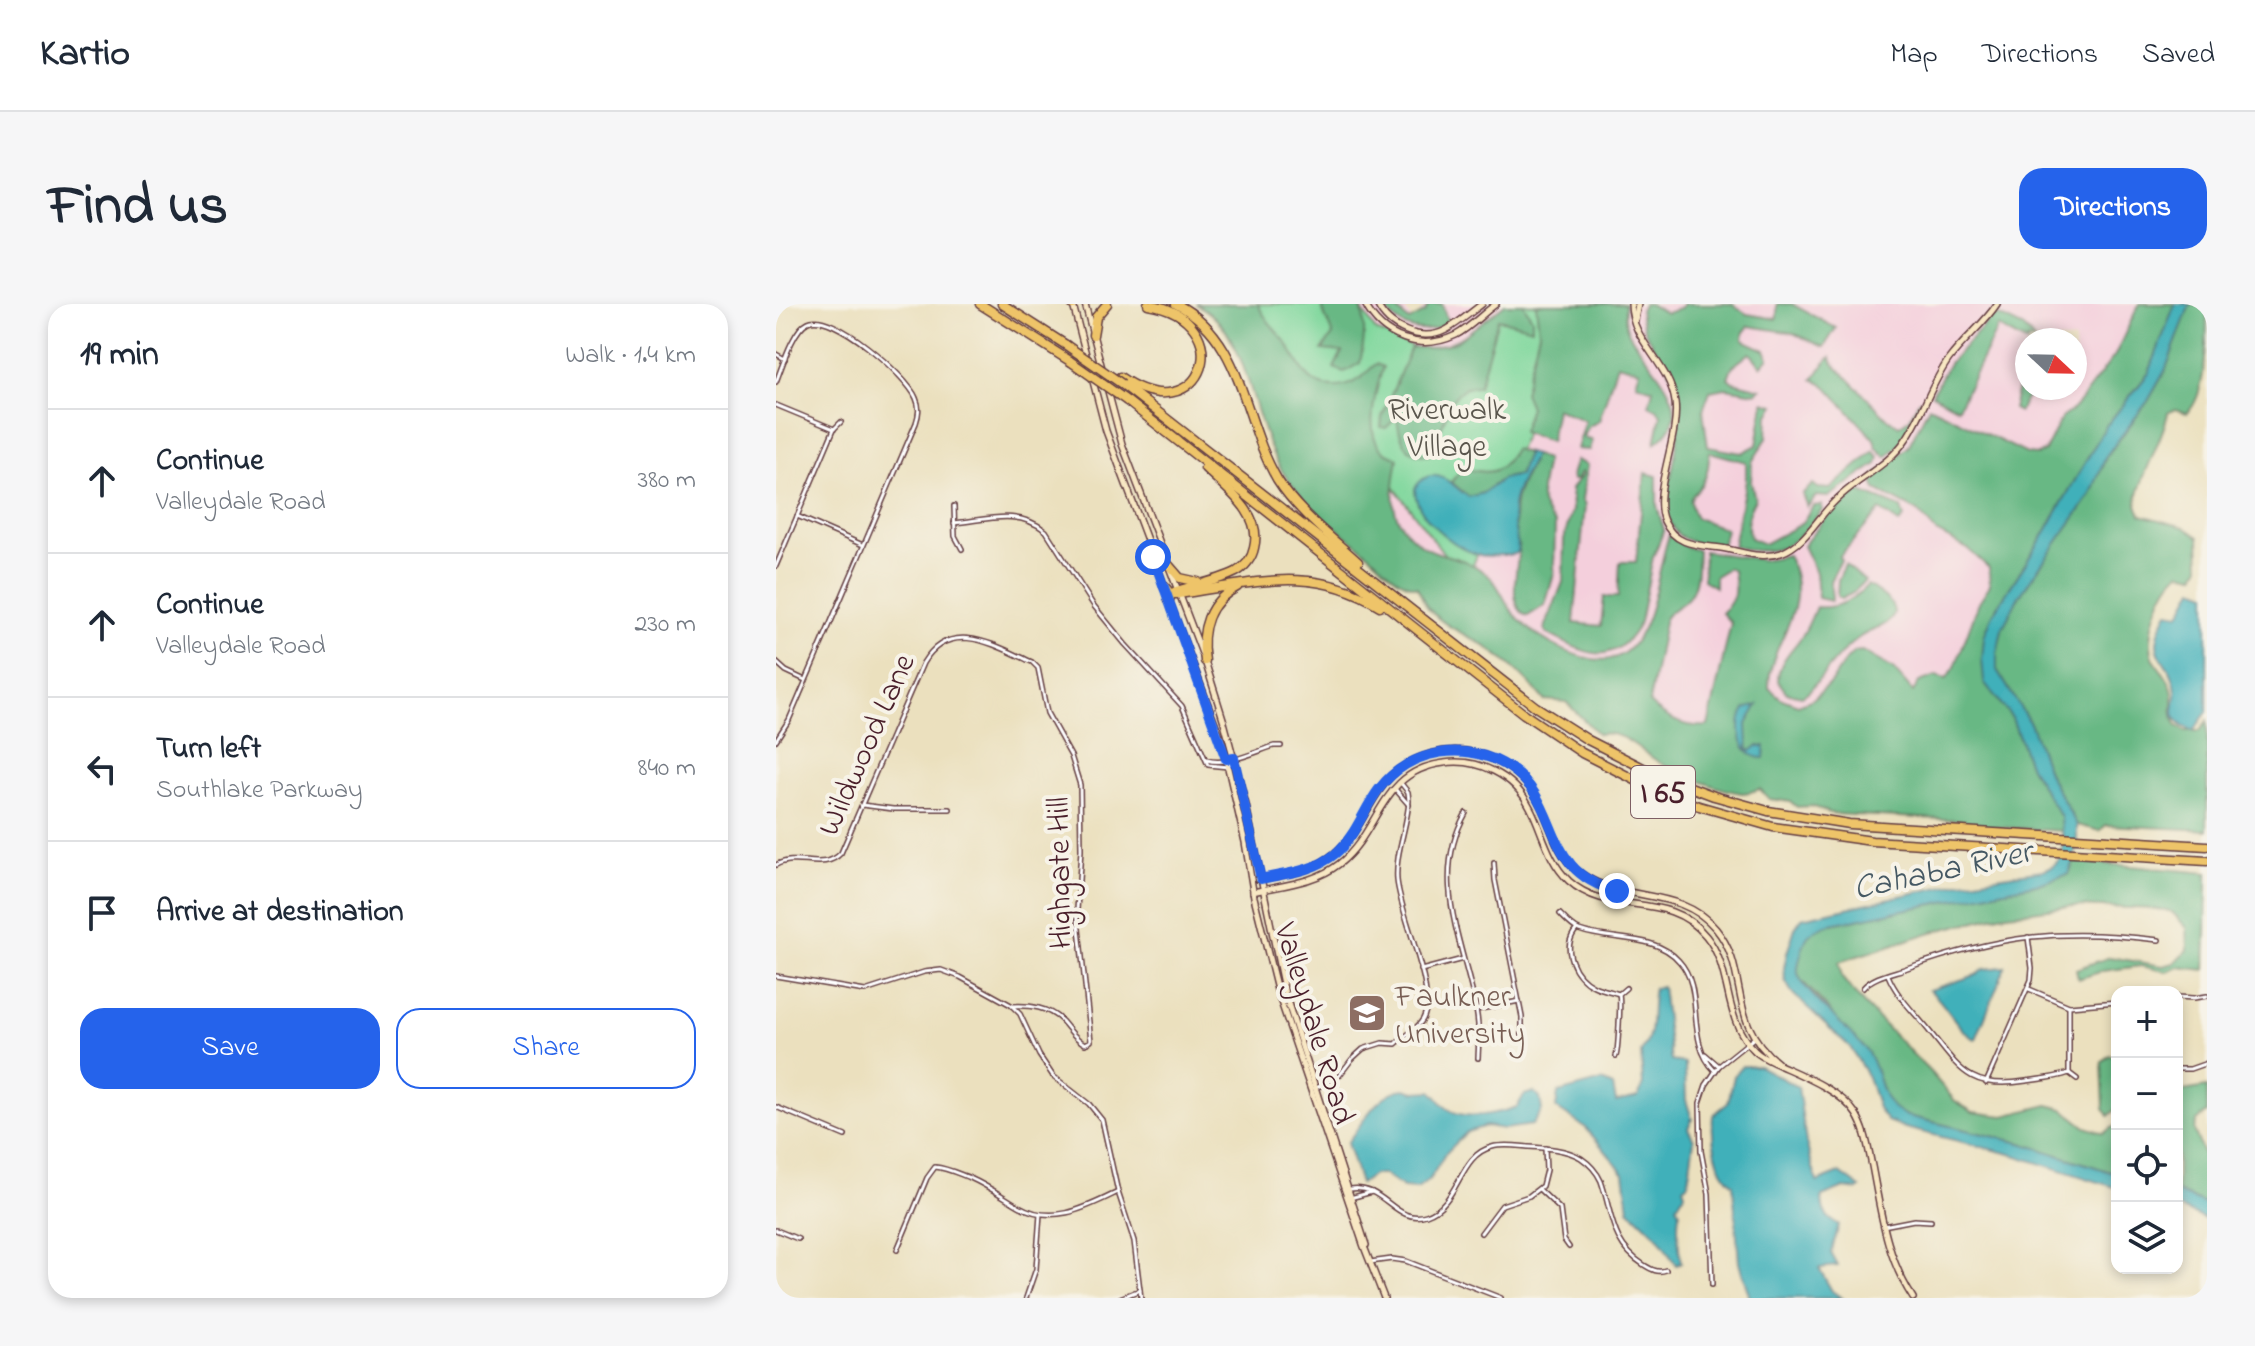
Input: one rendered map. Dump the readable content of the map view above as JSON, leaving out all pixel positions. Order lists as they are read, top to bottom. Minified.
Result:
{"streets":{"highway":["I 65"],"street":["Wildwood Lane","Highgate Hill","Valleydale Road"]},"crossings":[["Wildwood Lane","Highgate Hill"]],"water":["Cahaba River"],"parks":["Riverwalk Village"],"places":{"school or university":["Faulkner University"]},"north":"right","page":{"header":"Kartio","nav":["Map","Directions","Saved"],"title":"Find us","buttons":["Directions",["Save","Share"]],"heading":["19 min","Walk · 1.4 km"],"list":[["Continue","Valleydale Road","380 m"],["Continue","Valleydale Road","230 m"],["Turn left","Southlake Parkway","840 m"],"Arrive at destination"],"map_buttons":["+","−"]}}
